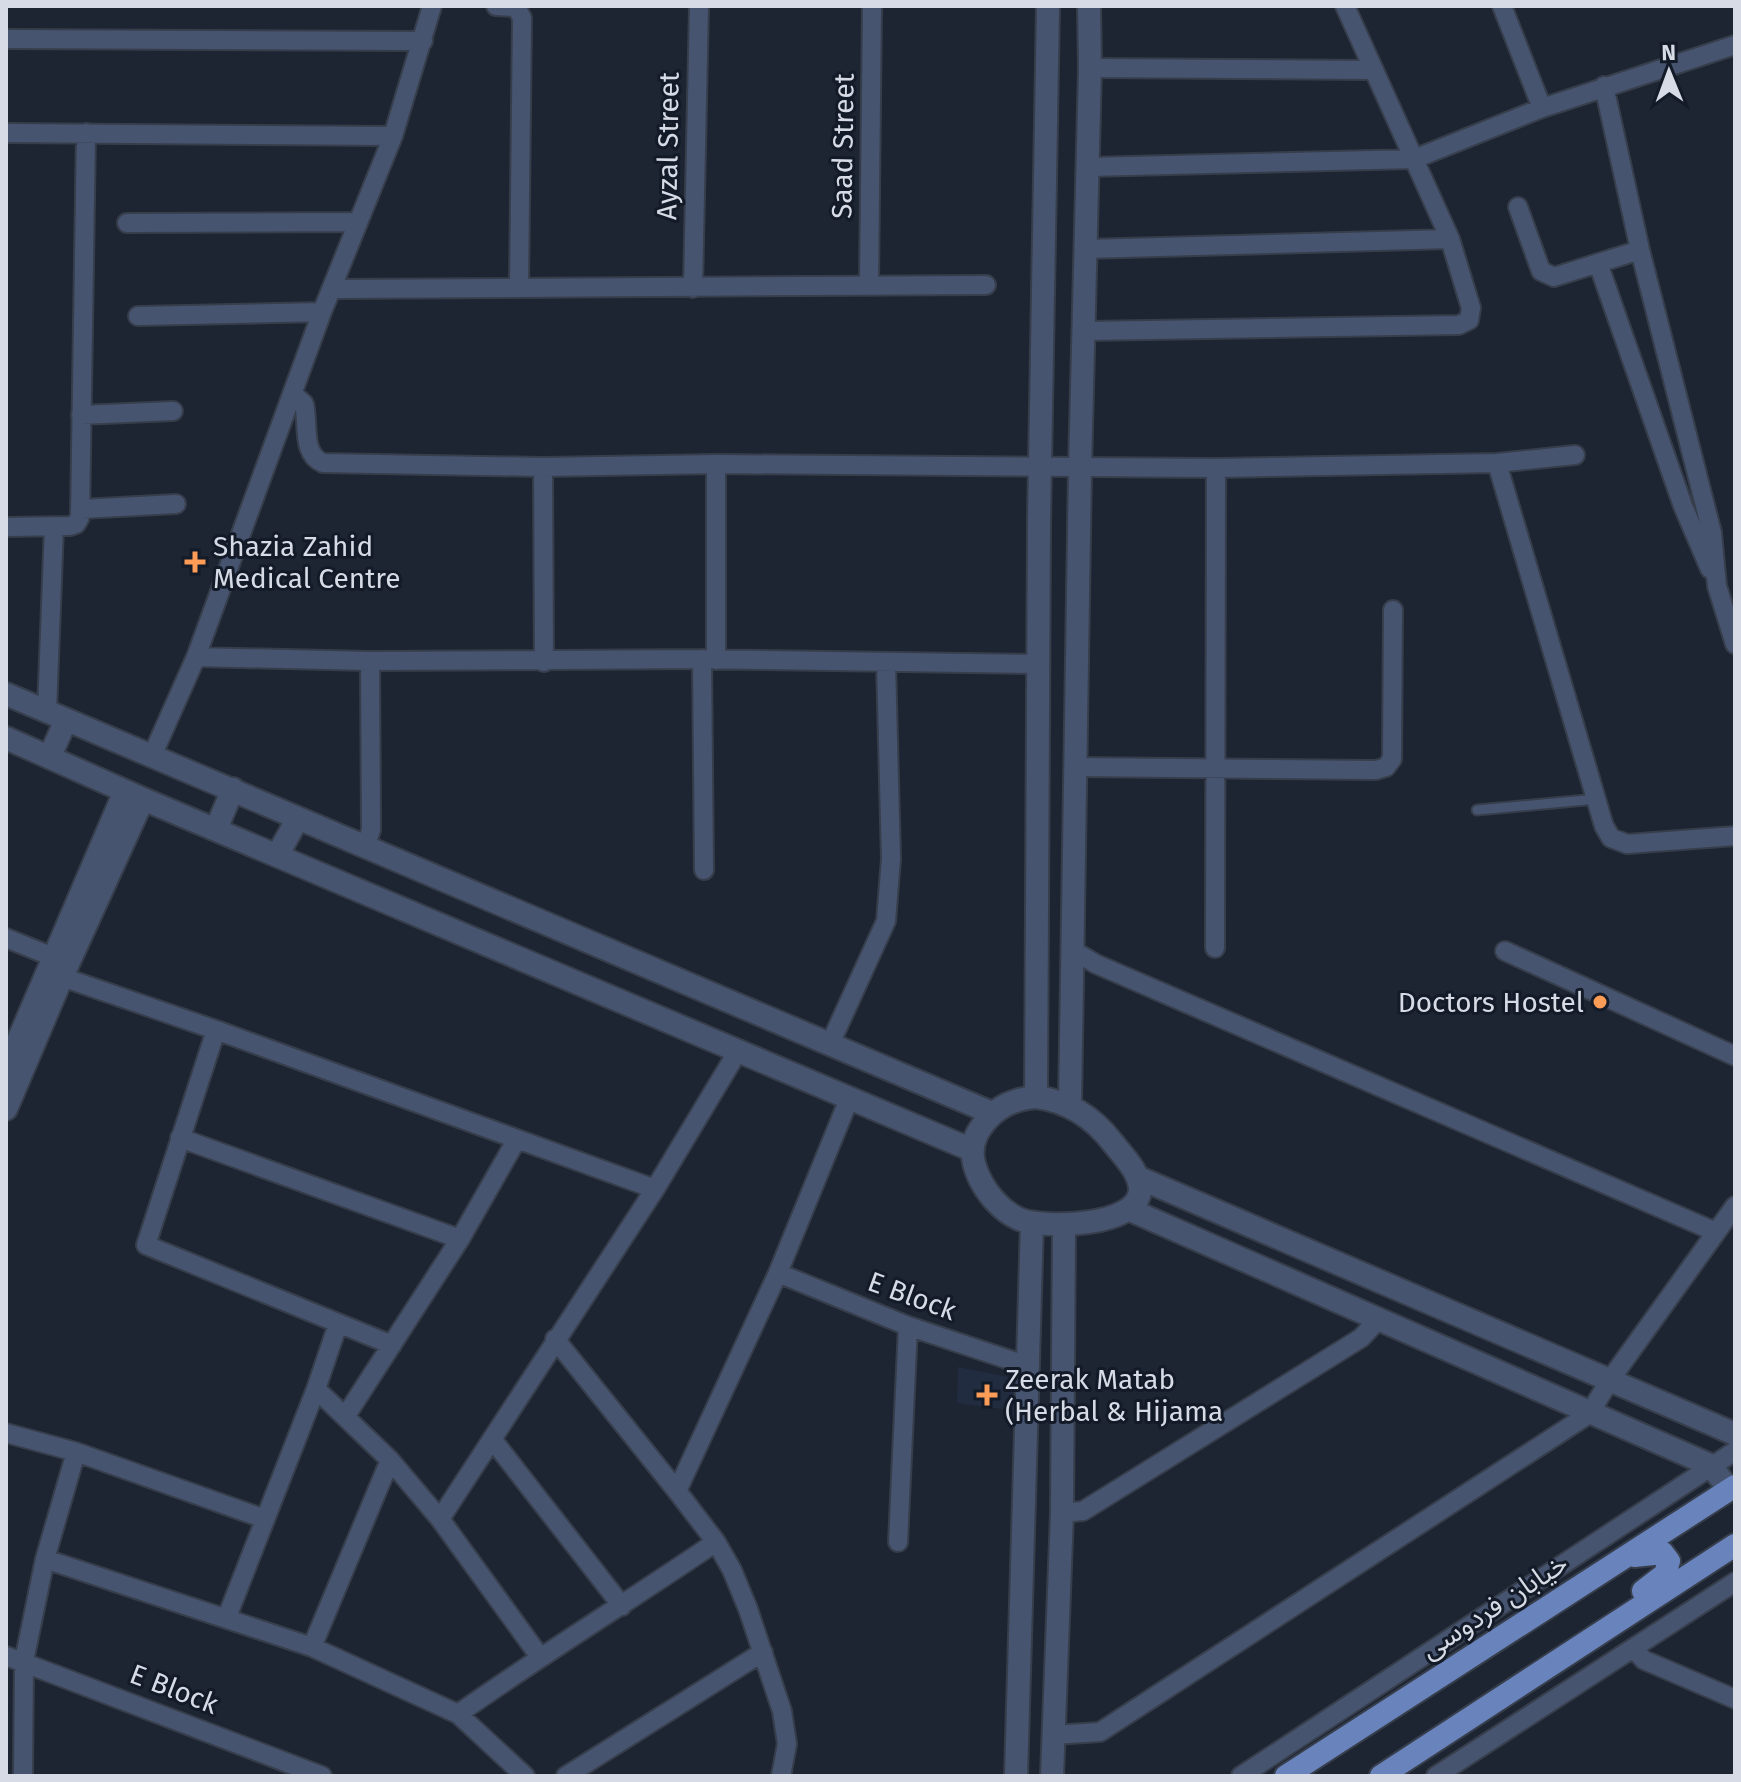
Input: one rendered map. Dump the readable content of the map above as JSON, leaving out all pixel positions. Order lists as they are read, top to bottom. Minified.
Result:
{"streets":{"main road":["خیابان فردوسی"],"street":["Ayzal Street","Saad Street","E Block"]},"places":{"health":["Shazia Zahid Medical Centre","Zeerak Matab (Herbal & Hijama"],"other":["Doctors Hostel"]},"north":"top"}
